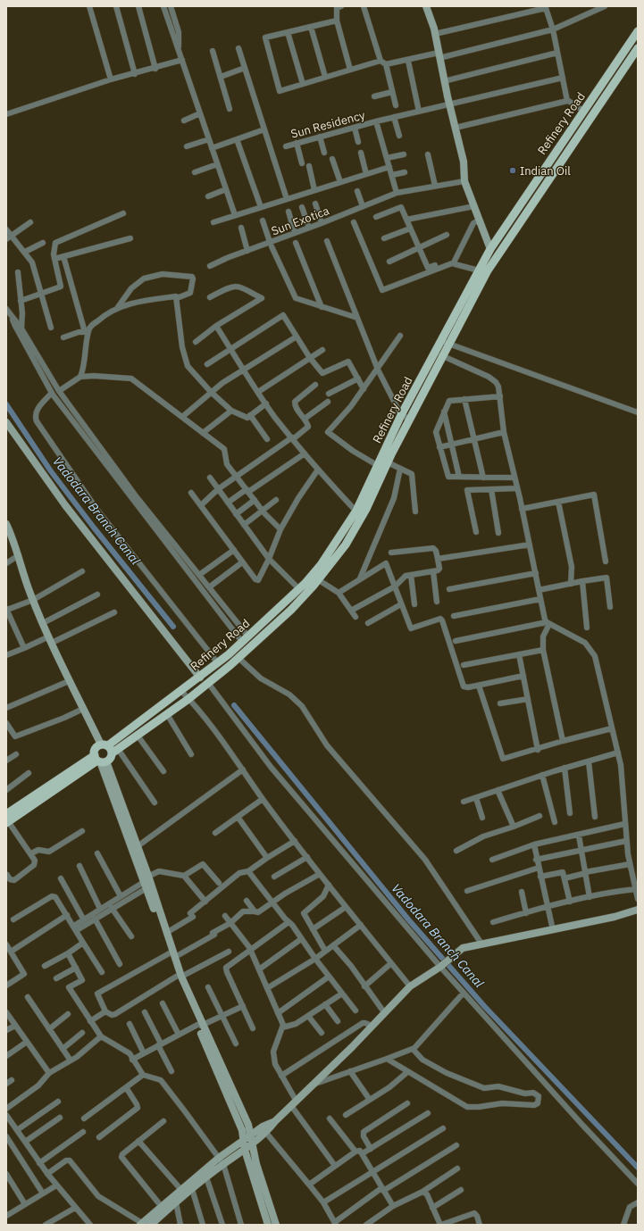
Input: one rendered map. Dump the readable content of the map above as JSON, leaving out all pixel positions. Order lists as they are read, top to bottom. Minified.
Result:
{"streets":{"main road":["Refinery Road"],"street":["Sun Residency","Sun Exotica"]},"water":["Vadodara Branch Canal"],"places":["Indian Oil"]}
